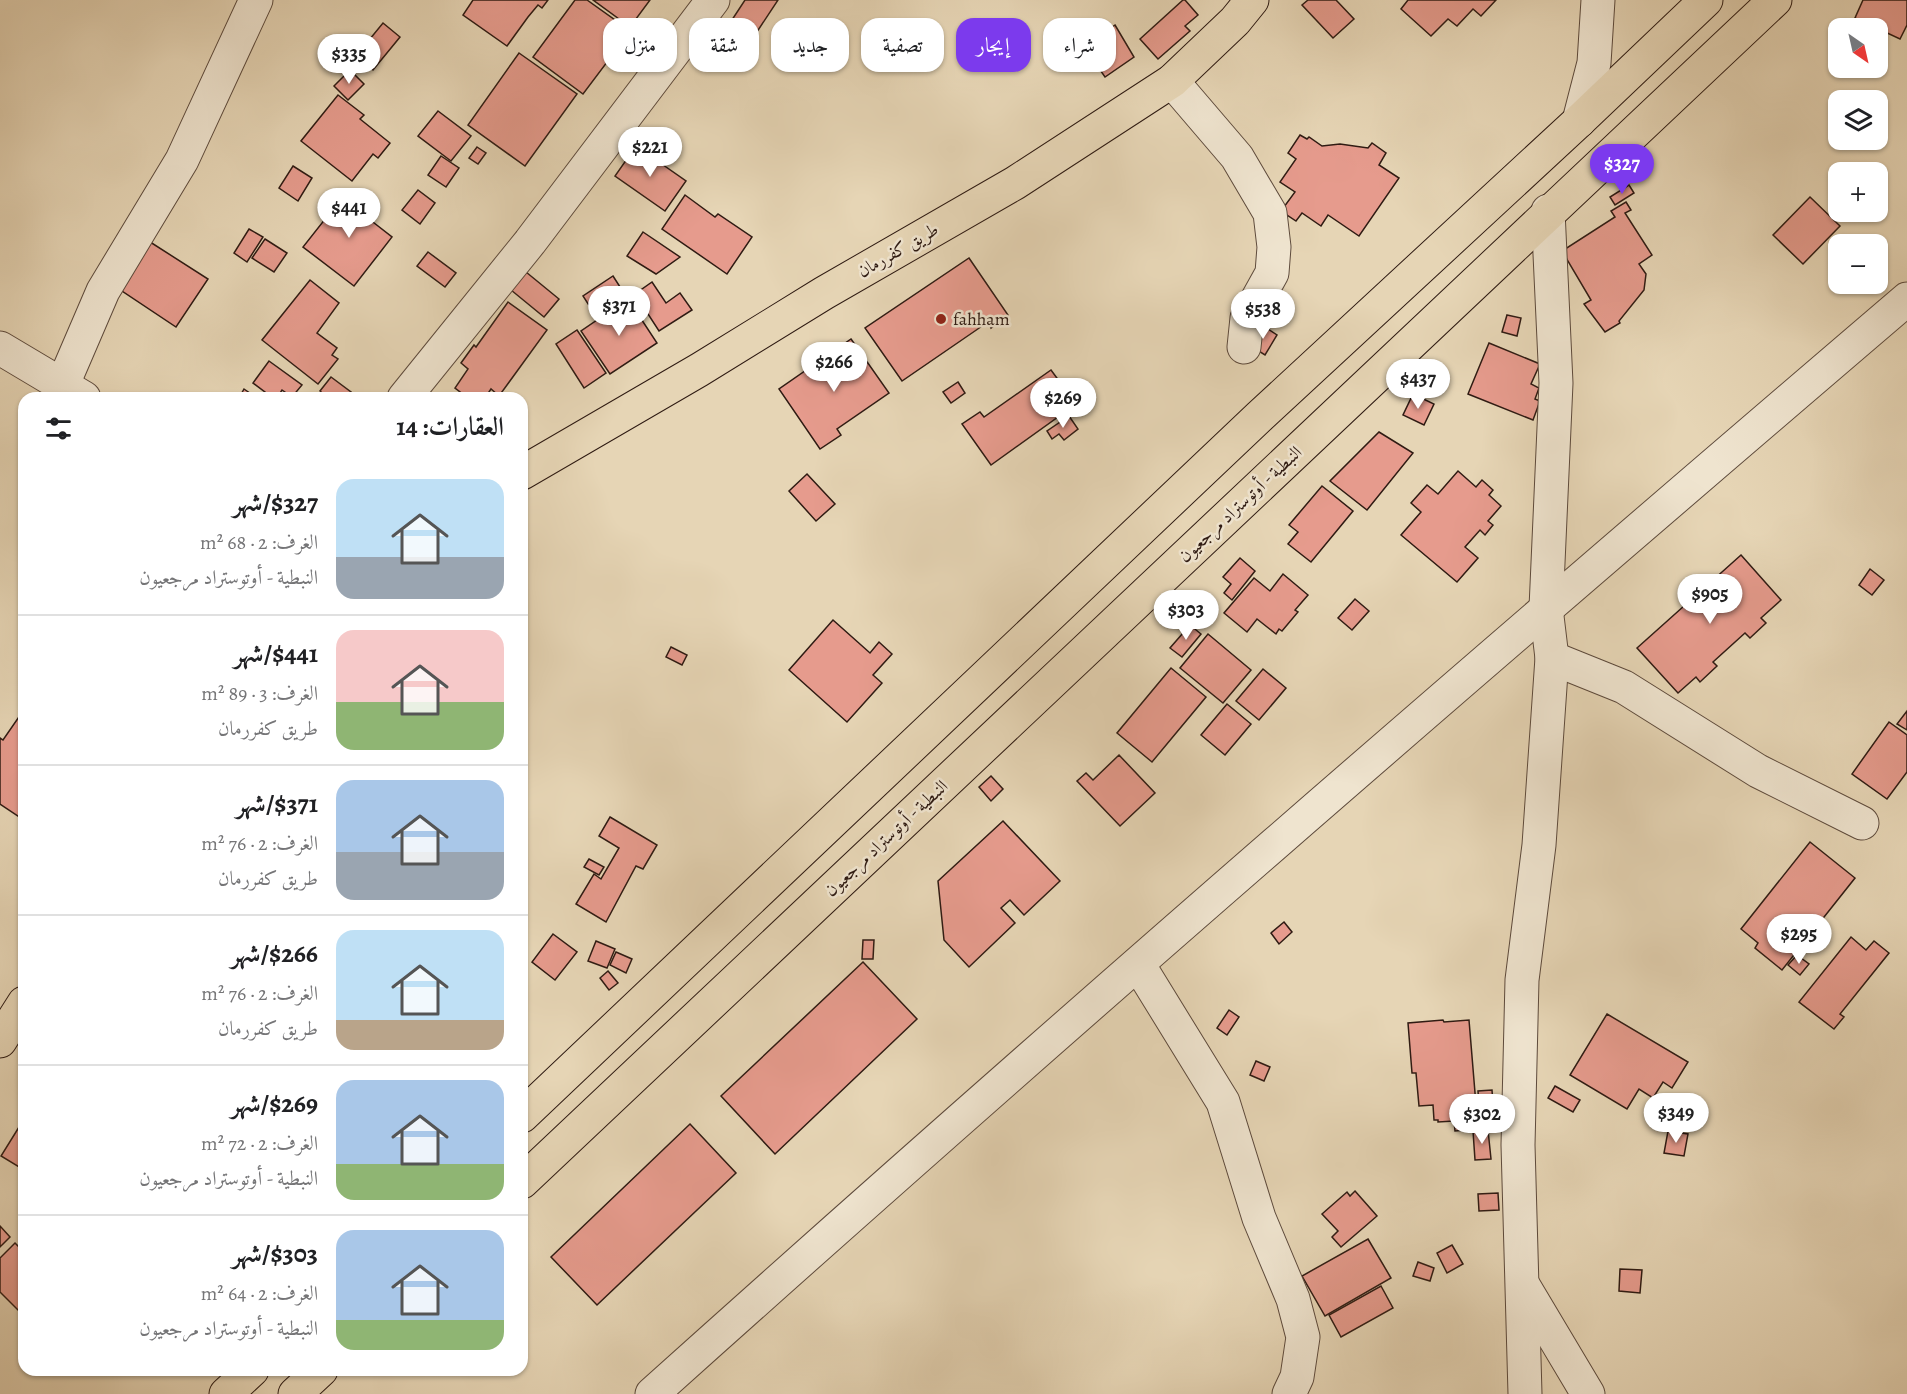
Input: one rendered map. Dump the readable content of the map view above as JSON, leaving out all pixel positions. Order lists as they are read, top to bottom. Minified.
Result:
{"streets":{"main road":["طريق كفررمان","النبطية - أوتوستراد مرجعيون"]},"places":["fahham"],"north":"bottom right","page":{"map_buttons":["+","−"],"chip":["شراء","إيجار","تصفية","جديد","شقة","منزل"],"price":["$335","$221","$327","$441","$371","$538","$266","$437","$269","$905","$303","$295","$349","$302"],"heading":"العقارات: 14","list":[{"name":"$327/شهر","note":"الغرف: 2 · 68 m² · النبطية - أوتوستراد مرجعيون"},{"name":"$441/شهر","note":"الغرف: 3 · 89 m² · طريق كفررمان"},{"name":"$371/شهر","note":"الغرف: 2 · 76 m² · طريق كفررمان"},{"name":"$266/شهر","note":"الغرف: 2 · 76 m² · طريق كفررمان"},{"name":"$269/شهر","note":"الغرف: 2 · 72 m² · النبطية - أوتوستراد مرجعيون"},{"name":"$303/شهر","note":"الغرف: 2 · 64 m² · النبطية - أوتوستراد مرجعيون"}]}}
